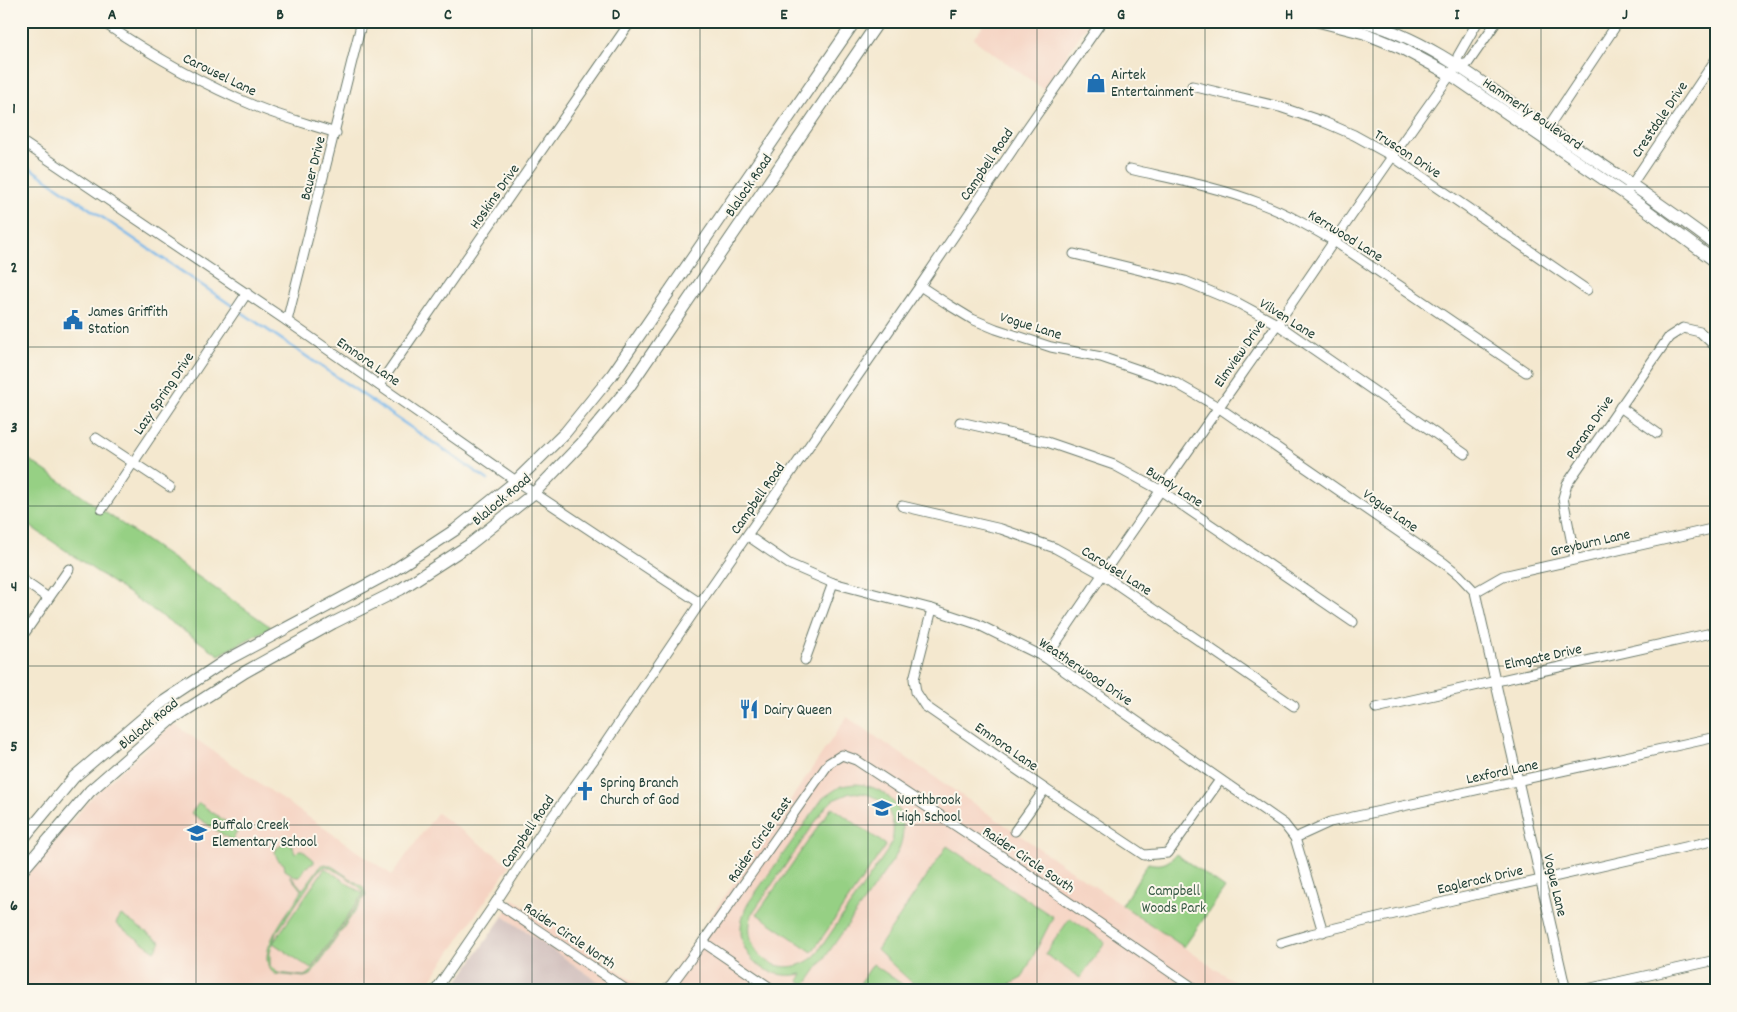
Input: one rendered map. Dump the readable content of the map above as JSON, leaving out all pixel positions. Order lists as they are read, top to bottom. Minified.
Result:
{"streets":{"main road":["Hammerly Boulevard","Blalock Road"],"street":["Carousel Lane","Crestdale Drive","Truscon Drive","Campbell Road","Bauer Drive","Hoskins Drive","Kerrwood Lane","Vilven Lane","Vogue Lane","Elmview Drive","Emnora Lane","Lazy Spring Drive","Parana Drive","Bundy Lane","Greyburn Lane","Elmgate Drive","Weatherwood Drive","Lexford Lane","Raider Circle East","Raider Circle South","Eaglerock Drive","Raider Circle North"]},"crossings":[["Carousel Lane","Bauer Drive"],["Carousel Lane","Elmview Drive"],["Hammerly Boulevard","Crestdale Drive"],["Hammerly Boulevard","Elmview Drive"],["Truscon Drive","Elmview Drive"],["Campbell Road","Vogue Lane"],["Campbell Road","Emnora Lane"],["Campbell Road","Weatherwood Drive"],["Campbell Road","Raider Circle North"],["Bauer Drive","Emnora Lane"],["Blalock Road","Emnora Lane"],["Hoskins Drive","Emnora Lane"],["Kerrwood Lane","Elmview Drive"],["Vilven Lane","Elmview Drive"],["Vogue Lane","Elmview Drive"],["Vogue Lane","Greyburn Lane"],["Vogue Lane","Elmgate Drive"],["Vogue Lane","Lexford Lane"],["Vogue Lane","Eaglerock Drive"],["Elmview Drive","Bundy Lane"],["Elmview Drive","Weatherwood Drive"],["Emnora Lane","Lazy Spring Drive"],["Emnora Lane","Weatherwood Drive"],["Parana Drive","Greyburn Lane"],["Weatherwood Drive","Lexford Lane"],["Weatherwood Drive","Eaglerock Drive"],["Raider Circle East","Raider Circle South"]],"parks":["Campbell Woods Park"],"places":{"shop":["Airtek Entertainment"],"public building":["James Griffith Station"],"restaurant":["Dairy Queen"],"church":["Spring Branch Church of God"],"school or university":["Northbrook High School","Buffalo Creek Elementary School"]},"grid":{"columns":["A","B","C","D","E","F","G","H","I","J"],"rows":["1","2","3","4","5","6"]}}
